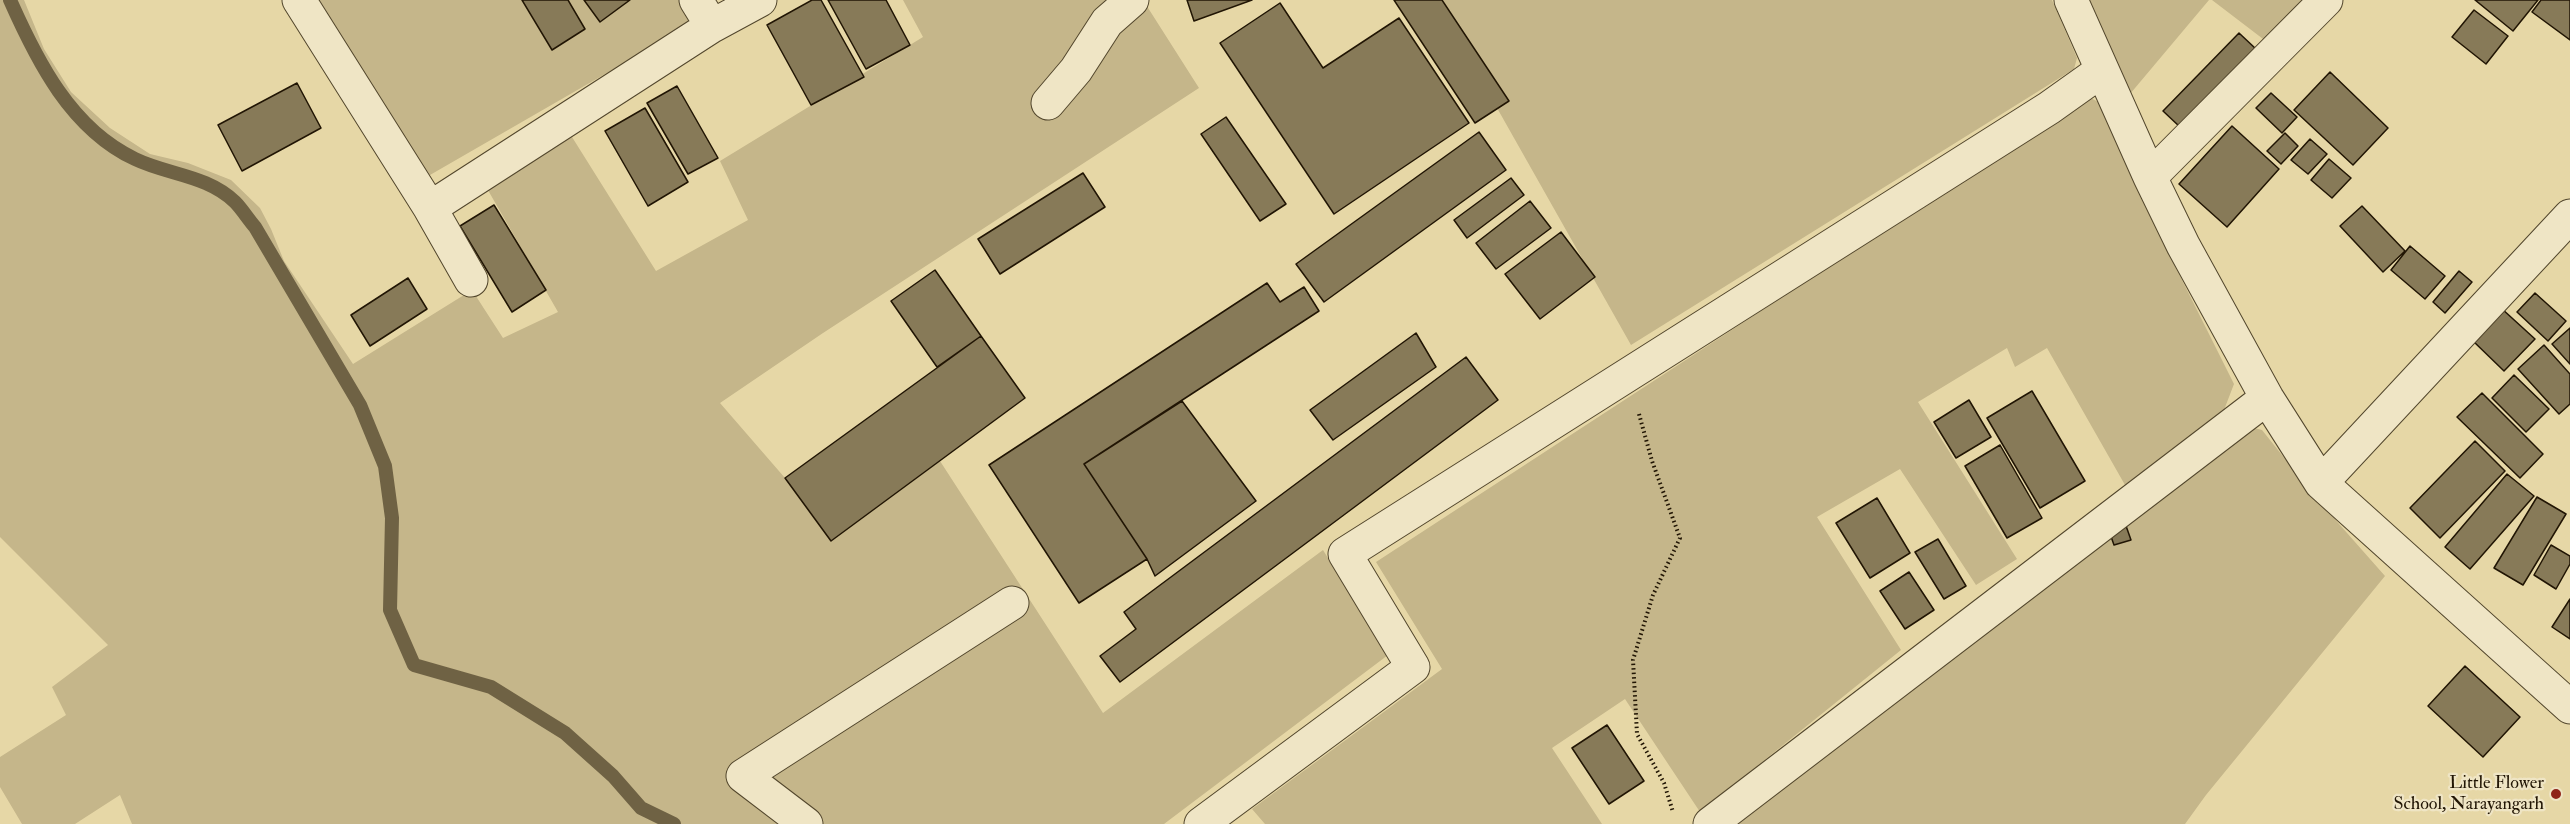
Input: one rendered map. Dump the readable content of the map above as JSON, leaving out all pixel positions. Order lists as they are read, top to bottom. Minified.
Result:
{"places":["Little Flower School, Narayangarh"]}
